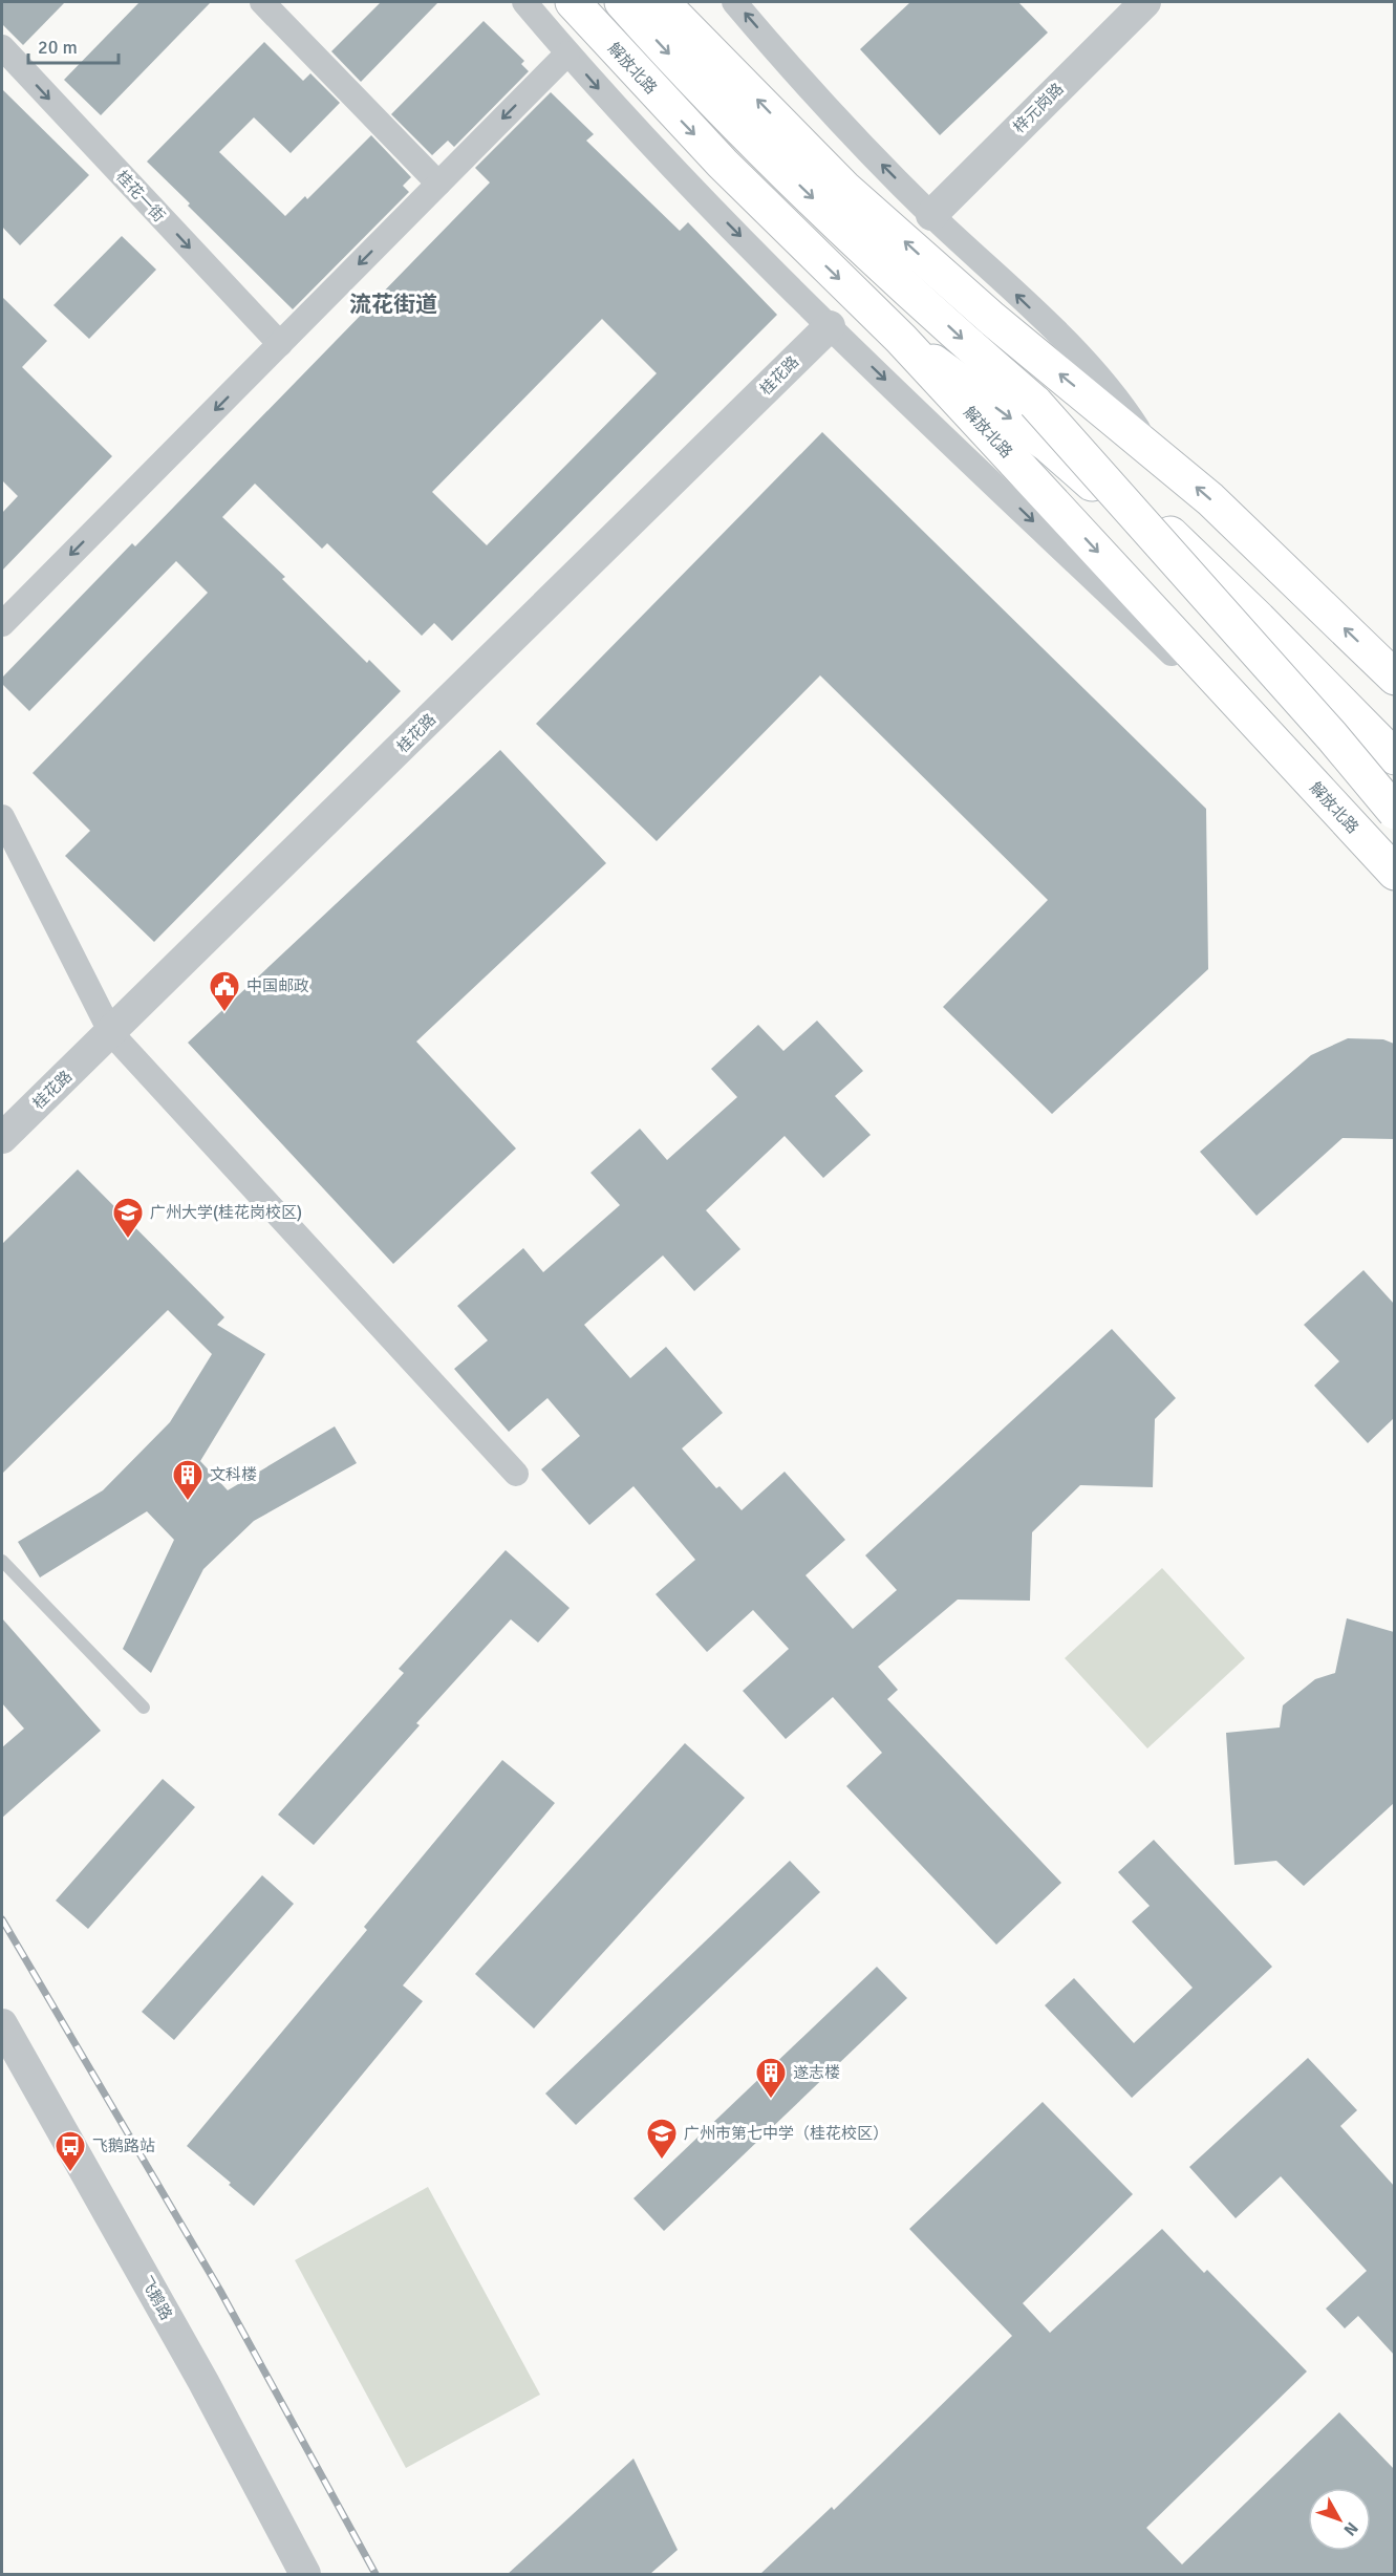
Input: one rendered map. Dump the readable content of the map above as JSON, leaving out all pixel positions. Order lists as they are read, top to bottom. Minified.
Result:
{"streets":{"main road":["解放北路"],"street":["梓元岗路","桂花一街","桂花路","飞鹅路"]},"districts":["流花街道"],"places":{"public building":["中国邮政"],"school or university":["广州大学(桂花岗校区)","广州市第七中学（桂花校区）"],"building":["文科楼","遂志楼"],"bus stop":["飞鹅路站"]},"scale_bar":"20 m","north":"bottom right"}
